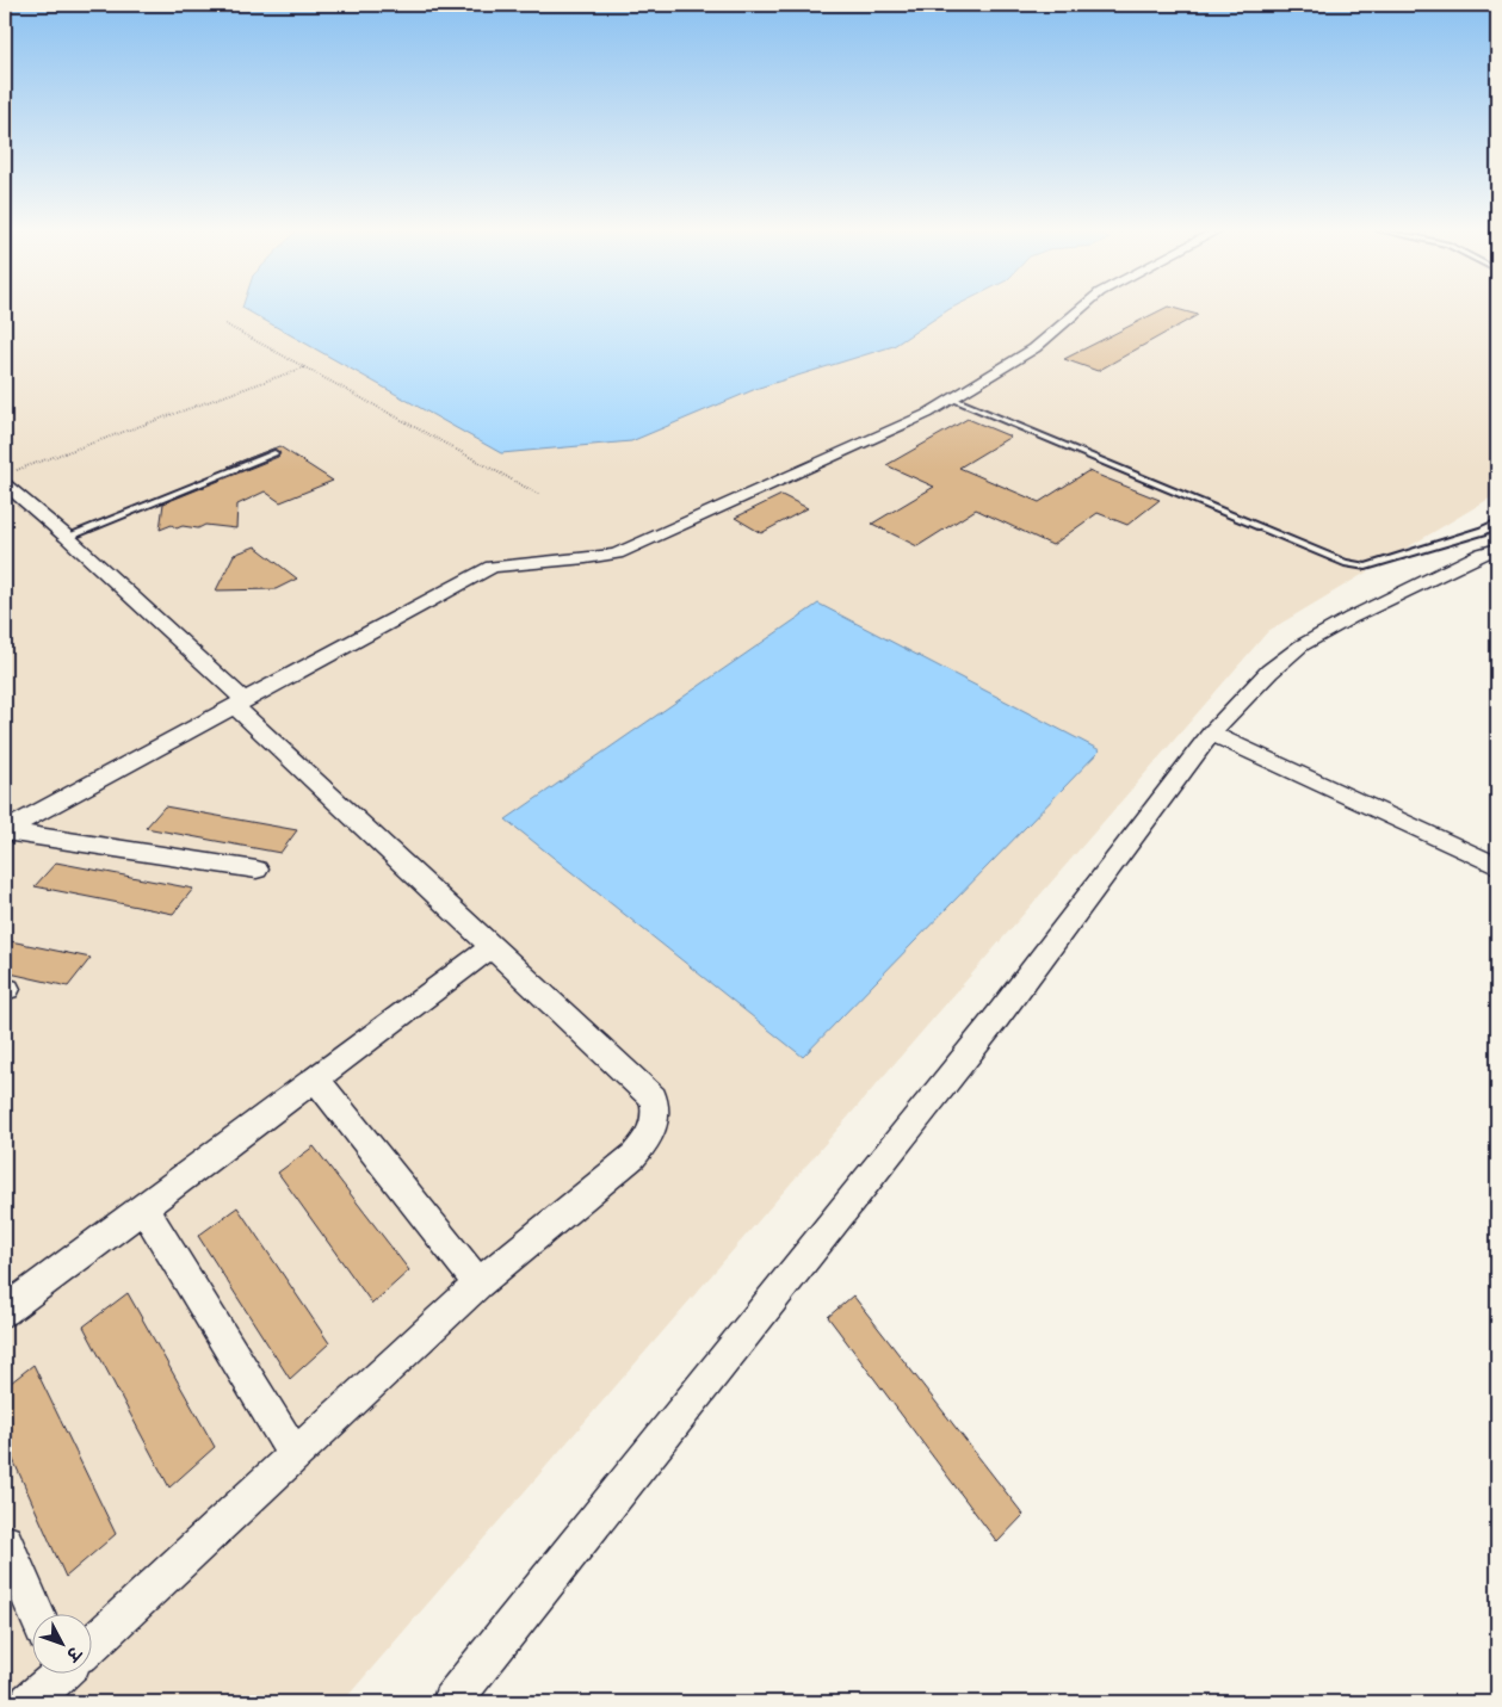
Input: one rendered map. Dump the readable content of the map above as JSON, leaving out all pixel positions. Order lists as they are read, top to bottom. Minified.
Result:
{"north":"bottom right"}
